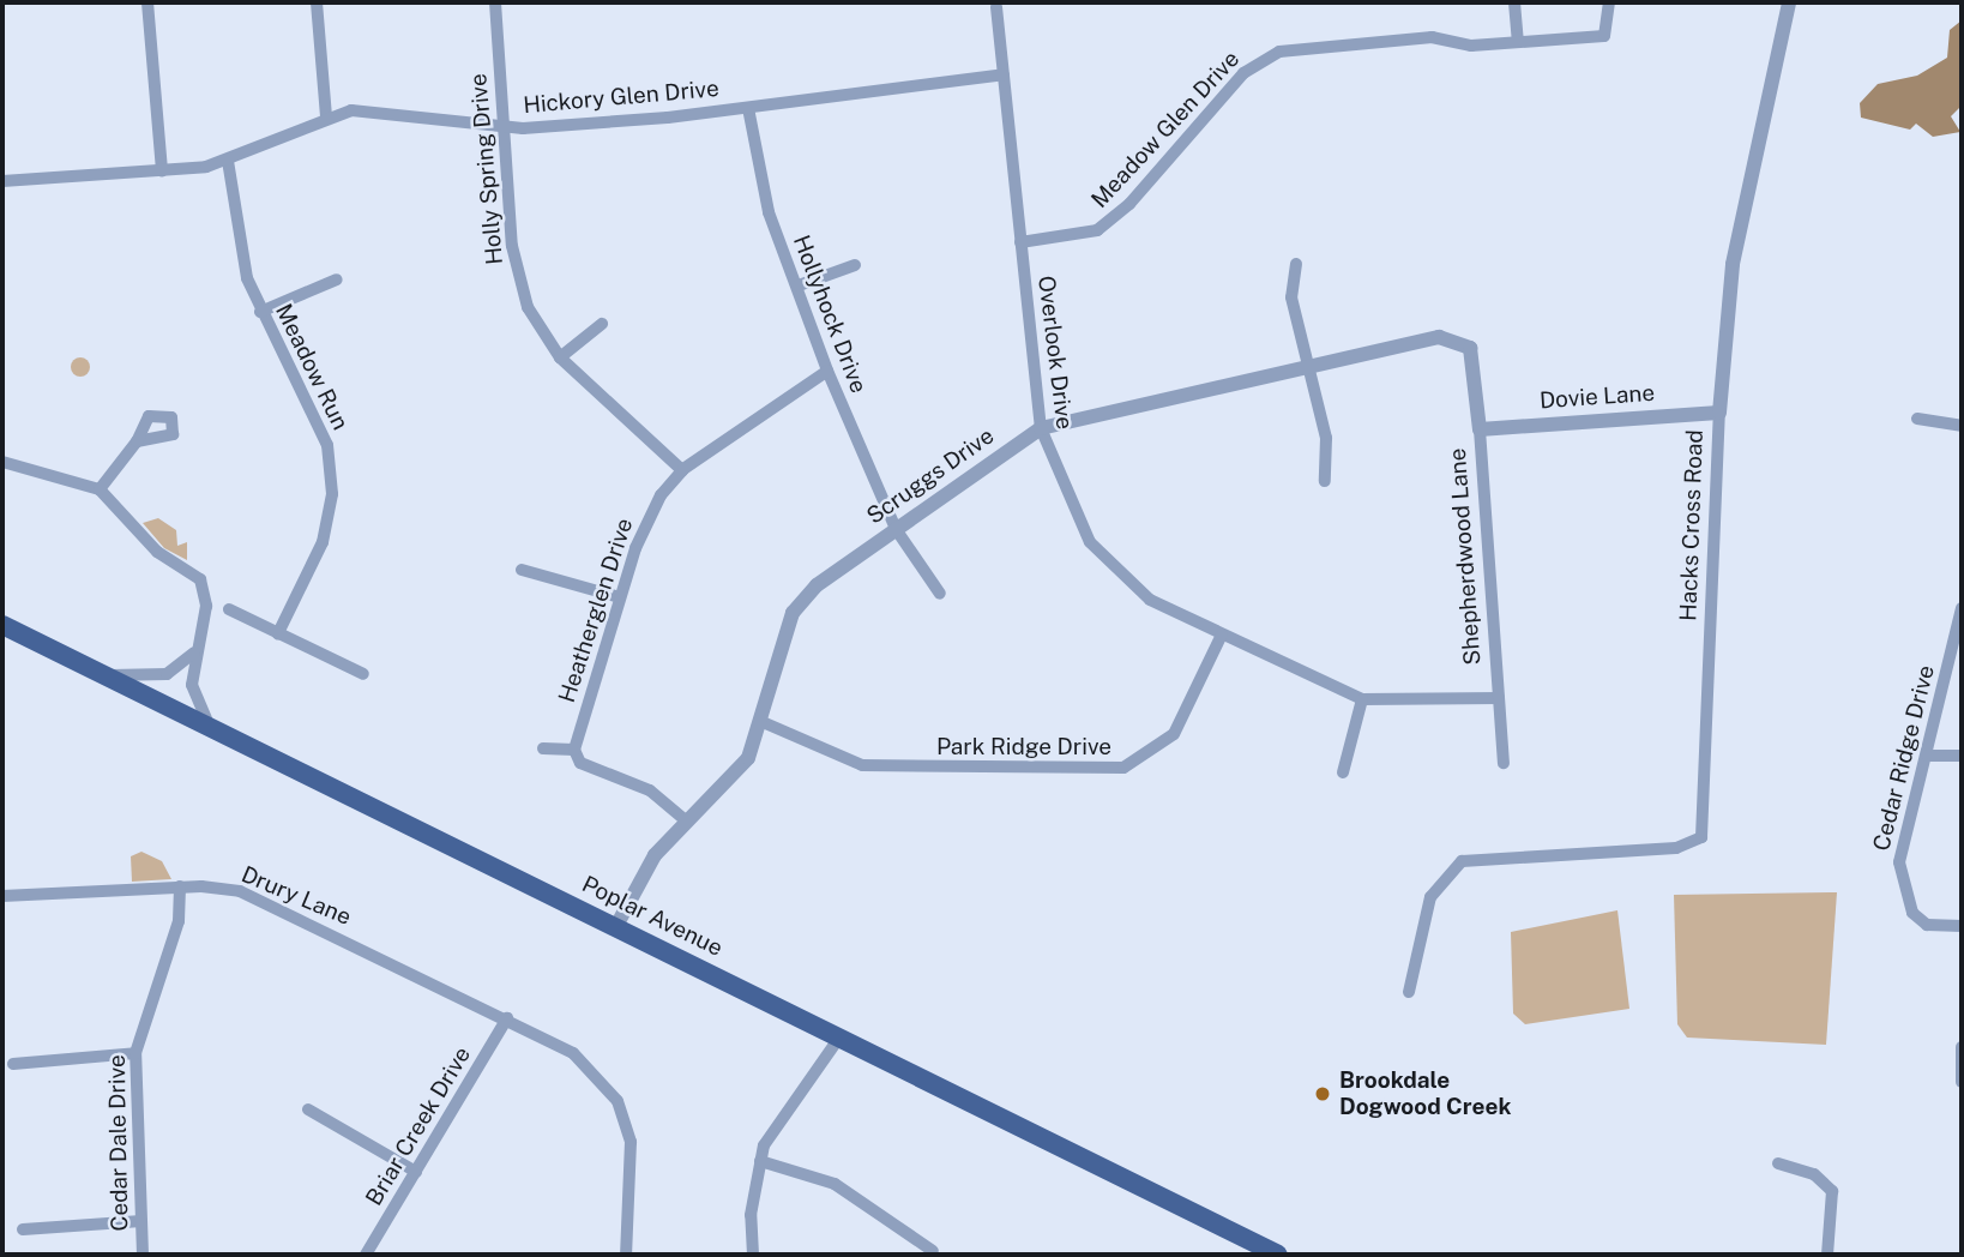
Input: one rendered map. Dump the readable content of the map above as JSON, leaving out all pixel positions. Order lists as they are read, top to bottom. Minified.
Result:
{"streets":{"main road":["Poplar Avenue"],"street":["Hickory Glen Drive","Meadow Glen Drive","Holly Spring Drive","Hollyhock Drive","Overlook Drive","Meadow Run","Dovie Lane","Scruggs Drive","Hacks Cross Road","Shepherdwood Lane","Heatherglen Drive","Park Ridge Drive","Cedar Ridge Drive","Drury Lane","Briar Creek Drive","Cedar Dale Drive"]},"crossings":[["Hickory Glen Drive","Holly Spring Drive"],["Hickory Glen Drive","Hollyhock Drive"],["Hickory Glen Drive","Overlook Drive"],["Hickory Glen Drive","Meadow Run"],["Meadow Glen Drive","Overlook Drive"],["Holly Spring Drive","Heatherglen Drive"],["Hollyhock Drive","Scruggs Drive"],["Hollyhock Drive","Heatherglen Drive"],["Overlook Drive","Scruggs Drive"],["Overlook Drive","Shepherdwood Lane"],["Overlook Drive","Park Ridge Drive"],["Dovie Lane","Hacks Cross Road"],["Dovie Lane","Shepherdwood Lane"],["Scruggs Drive","Shepherdwood Lane"],["Scruggs Drive","Park Ridge Drive"],["Scruggs Drive","Poplar Avenue"],["Drury Lane","Briar Creek Drive"],["Drury Lane","Cedar Dale Drive"]],"places":["Brookdale Dogwood Creek"]}
